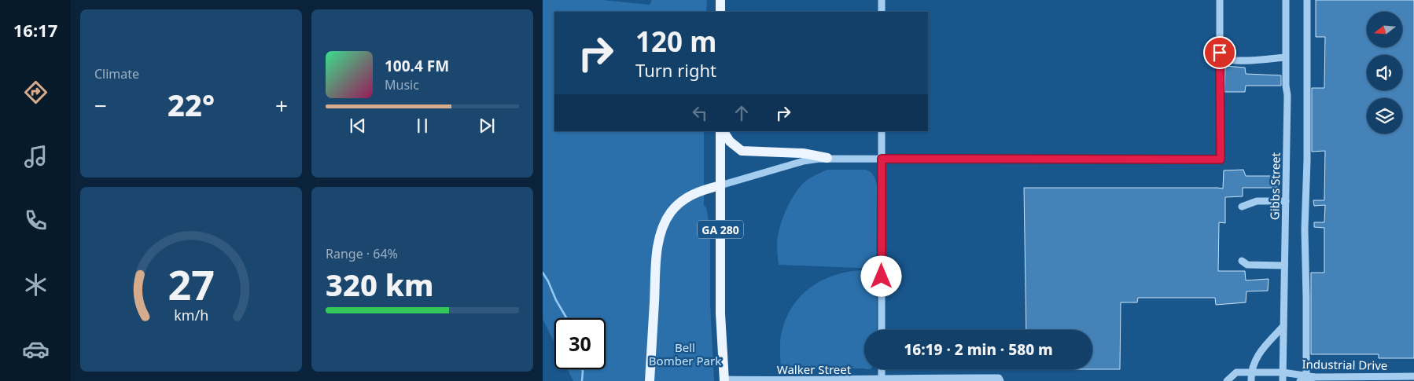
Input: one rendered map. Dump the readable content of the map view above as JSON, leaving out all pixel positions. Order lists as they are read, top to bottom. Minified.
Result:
{"streets":{"main road":["GA 280"],"street":["Gibbs Street","Industrial Drive","Walker Street"]},"crossings":[["Gibbs Street","Industrial Drive"],["GA 280","Walker Street"]],"parks":["Bell Bomber Park"],"north":"left","page":{"tabs":"16:17","tile":["Climate",["Range · 64%","320 km"]],"turn":["120 m","Turn right"],"song":["100.4 FM","Music"],"heat":["−","22°","+"],"limit":"30","trip":"16:19 · 2 min · 580 m","gauge":["27","km/h"]}}
